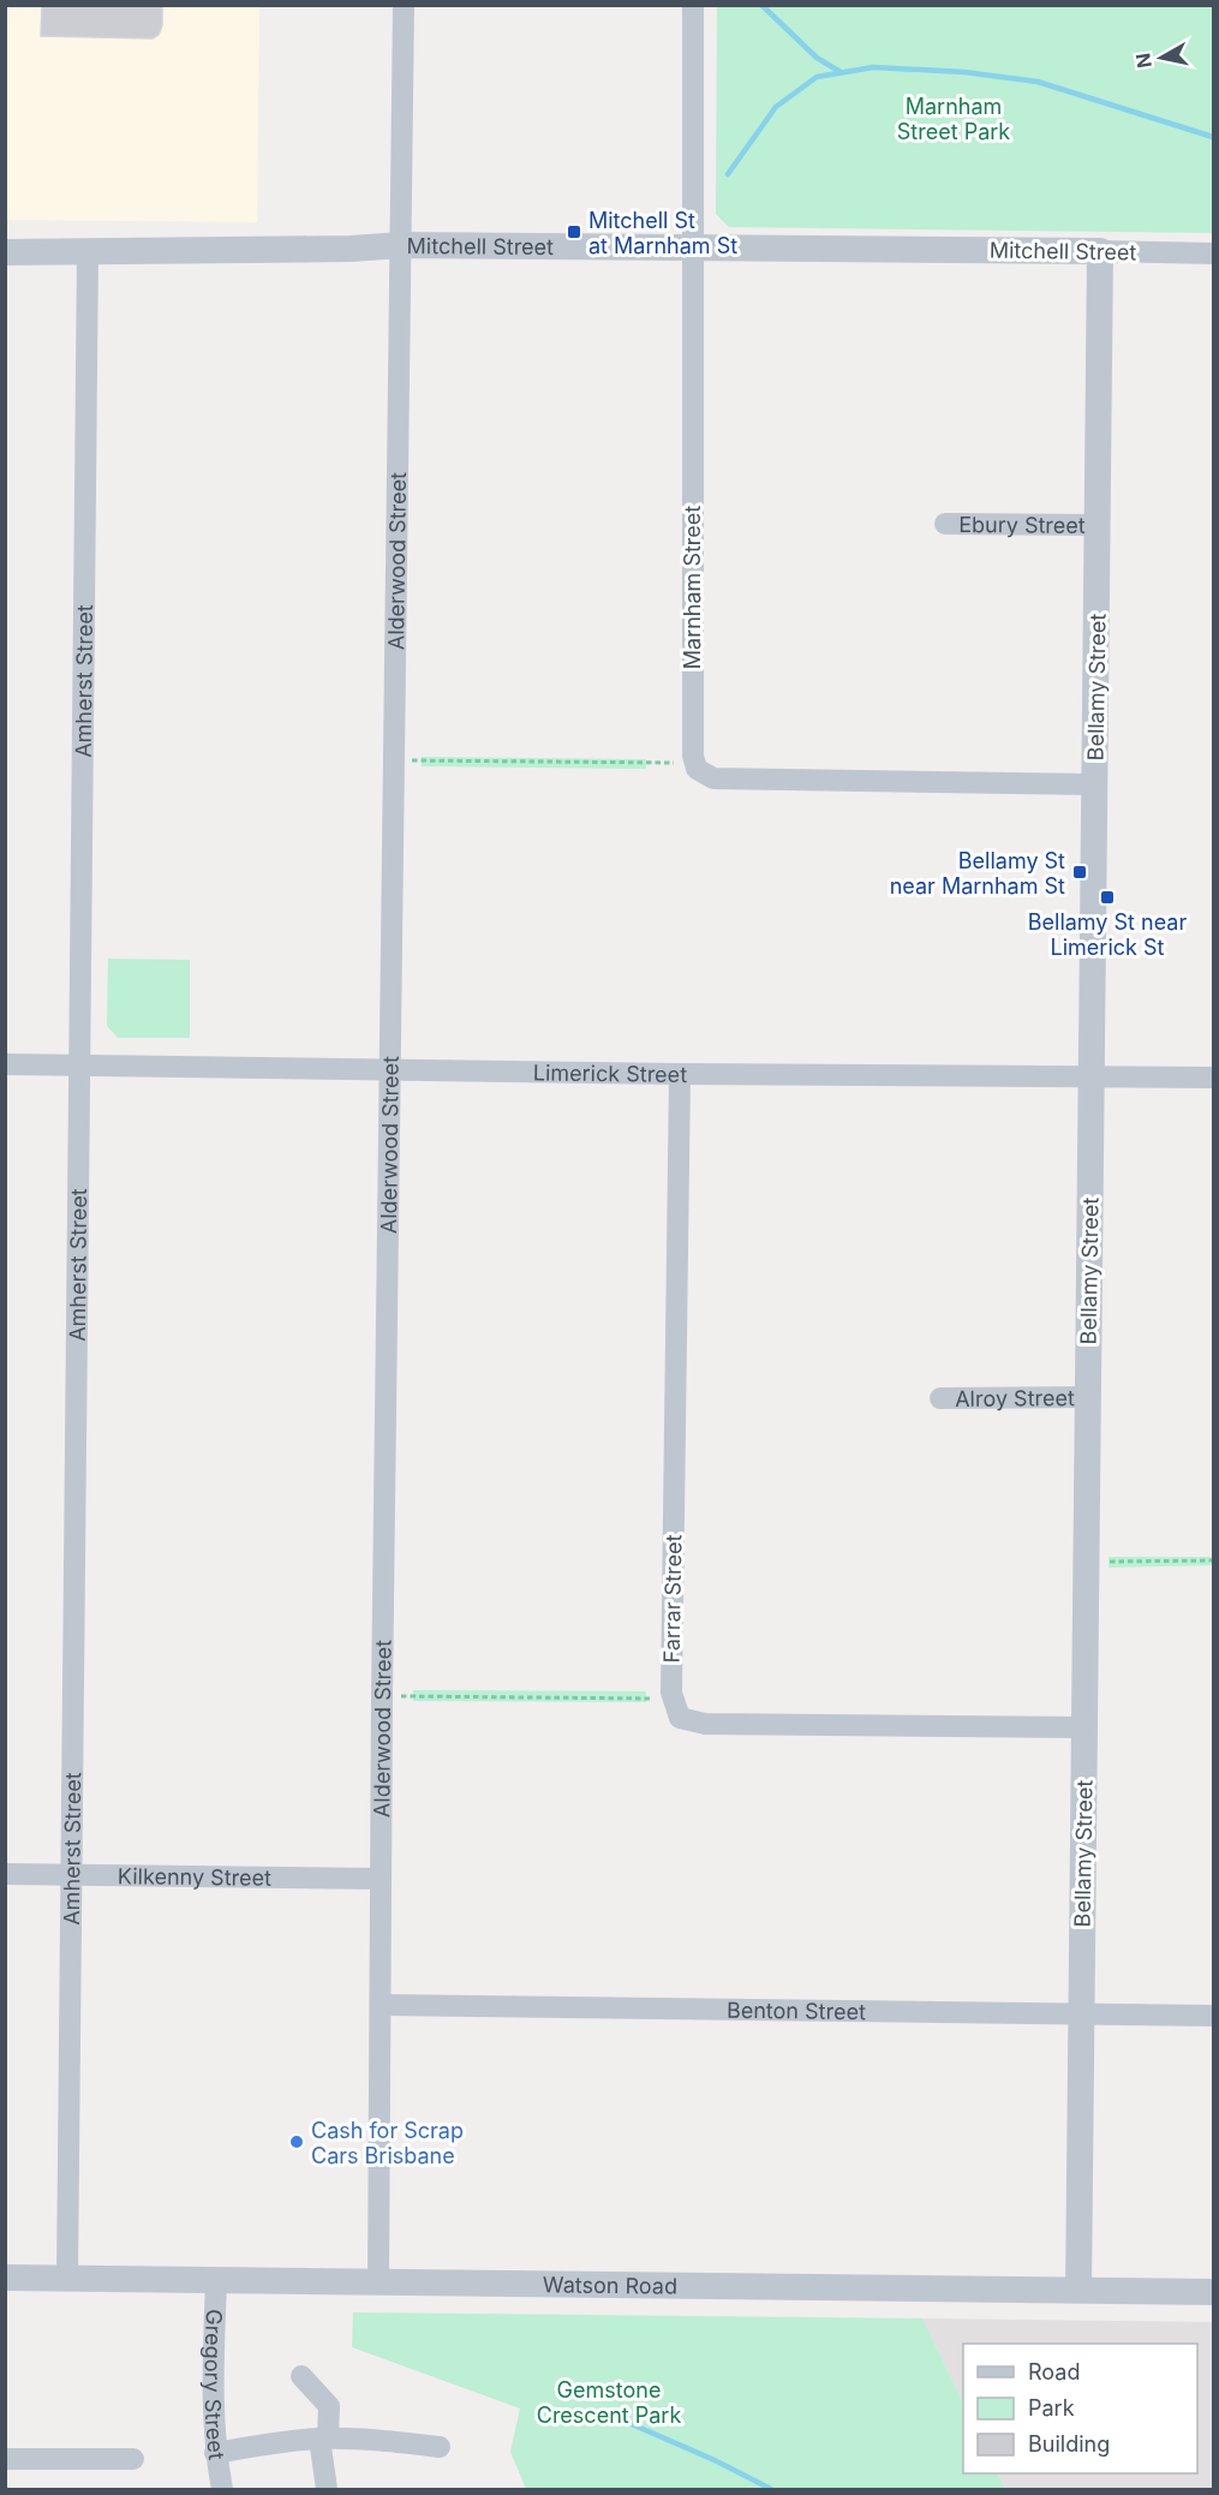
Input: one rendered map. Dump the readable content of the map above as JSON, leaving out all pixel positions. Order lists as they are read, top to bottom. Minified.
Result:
{"streets":{"street":["Mitchell Street","Ebury Street","Alderwood Street","Marnham Street","Amherst Street","Bellamy Street","Limerick Street","Alroy Street","Farrar Street","Kilkenny Street","Benton Street","Watson Road","Gregory Street"]},"crossings":[["Mitchell Street","Alderwood Street"],["Mitchell Street","Marnham Street"],["Mitchell Street","Amherst Street"],["Mitchell Street","Bellamy Street"],["Ebury Street","Bellamy Street"],["Alderwood Street","Limerick Street"],["Alderwood Street","Kilkenny Street"],["Alderwood Street","Benton Street"],["Alderwood Street","Watson Road"],["Amherst Street","Limerick Street"],["Amherst Street","Kilkenny Street"],["Amherst Street","Watson Road"],["Bellamy Street","Limerick Street"],["Bellamy Street","Alroy Street"],["Bellamy Street","Farrar Street"],["Bellamy Street","Benton Street"],["Bellamy Street","Watson Road"],["Limerick Street","Farrar Street"],["Watson Road","Gregory Street"]],"parks":["Marnham Street Park","Gemstone Crescent Park"],"places":{"transit":["Mitchell St at Marnham St","Bellamy St near Marnham St","Bellamy St near Limerick St"],"other":["Cash for Scrap Cars Brisbane"]},"legend":["Road","Park","Building"],"north":"left"}
